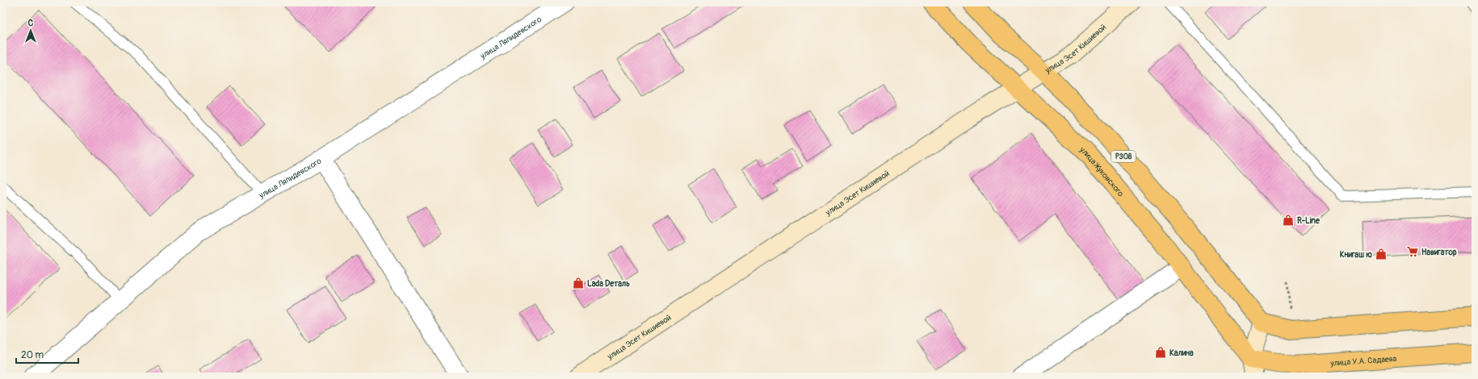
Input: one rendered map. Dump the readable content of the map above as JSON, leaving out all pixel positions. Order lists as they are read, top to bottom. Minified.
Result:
{"streets":{"main road":["улица Эсет Кишиевой","P308","улица Жуковского","улица У.А. Садаева"],"street":["улица Ляпидевского"]},"crossings":[["улица Эсет Кишиевой","P308"],["улица Эсет Кишиевой","улица Жуковского"],["улица Жуковского","улица У.А. Садаева"]],"places":{"shop":["R-Line","Книгаш ю","Lada Dеталь","Калина"],"supermarket":["Навигатор"]},"scale_bar":"20 m","north":"top"}
